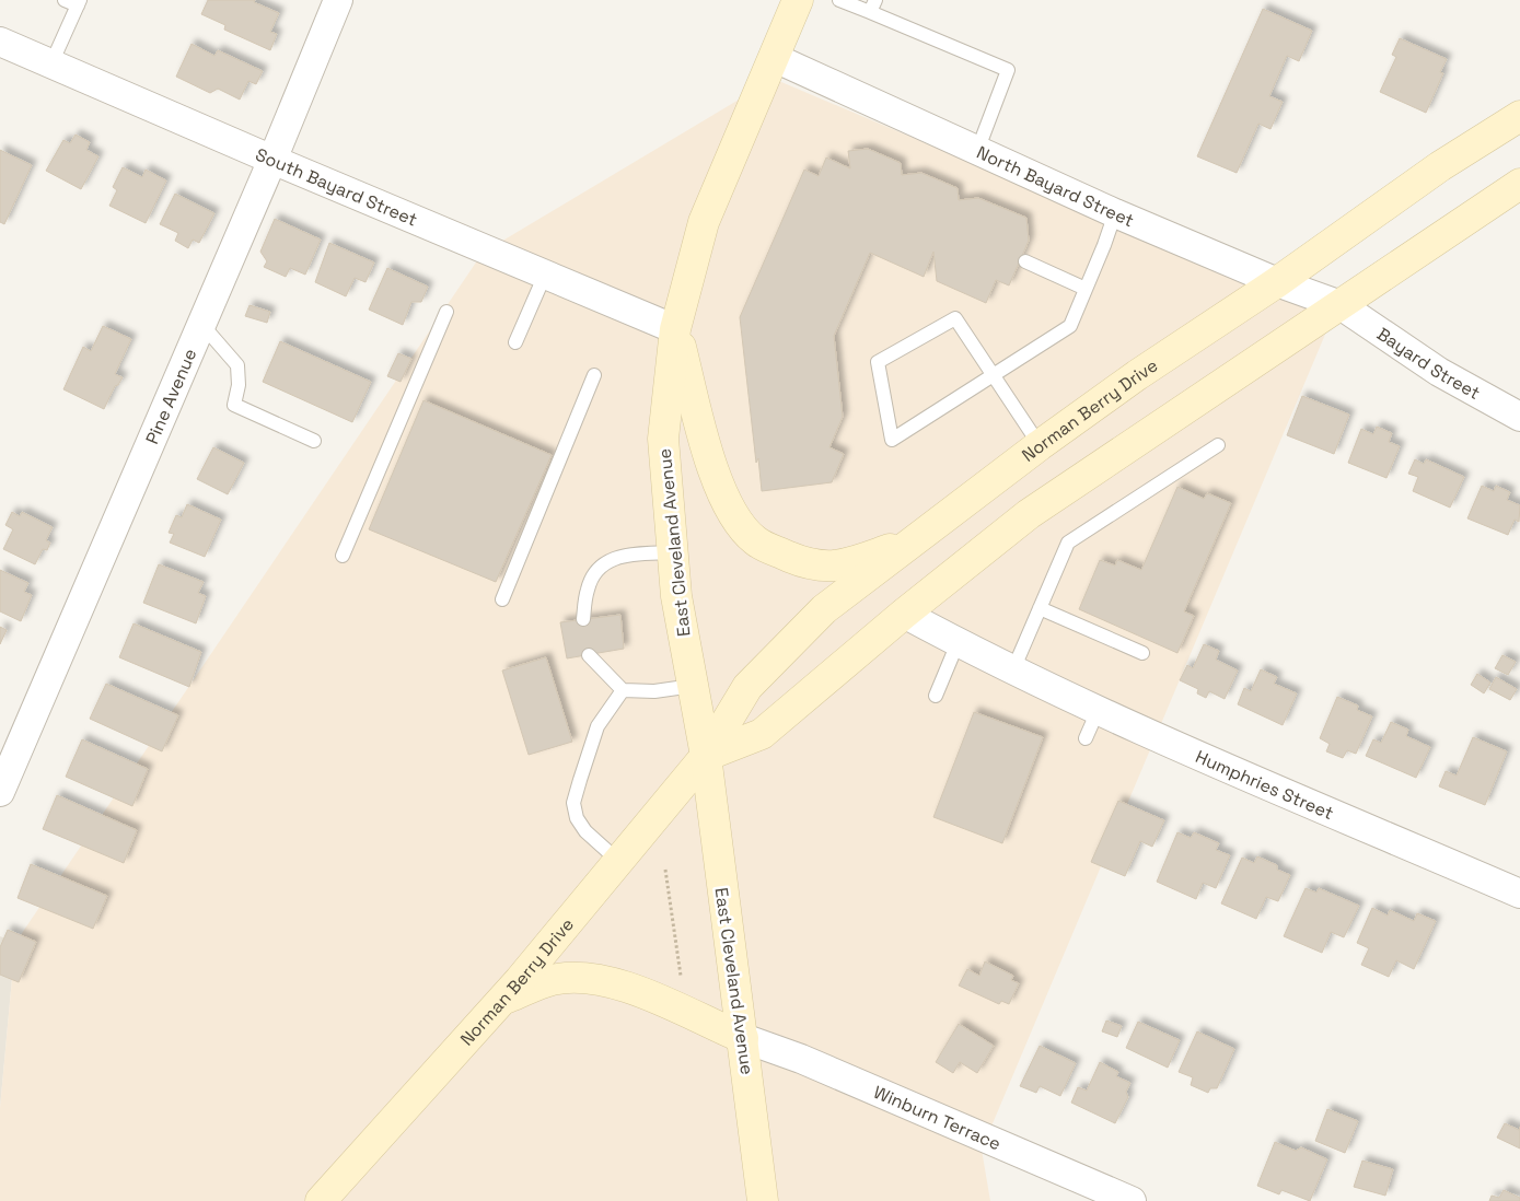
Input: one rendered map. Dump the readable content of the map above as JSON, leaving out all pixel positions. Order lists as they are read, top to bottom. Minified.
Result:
{"streets":{"main road":["Norman Berry Drive","East Cleveland Avenue"],"street":["North Bayard Street","South Bayard Street","Bayard Street","Pine Avenue","Humphries Street","Winburn Terrace"]},"crossings":[["North Bayard Street","Bayard Street"],["North Bayard Street","Norman Berry Drive"],["North Bayard Street","East Cleveland Avenue"],["South Bayard Street","Pine Avenue"],["South Bayard Street","East Cleveland Avenue"],["Bayard Street","Norman Berry Drive"],["Norman Berry Drive","East Cleveland Avenue"],["Norman Berry Drive","Humphries Street"],["East Cleveland Avenue","Winburn Terrace"]]}
